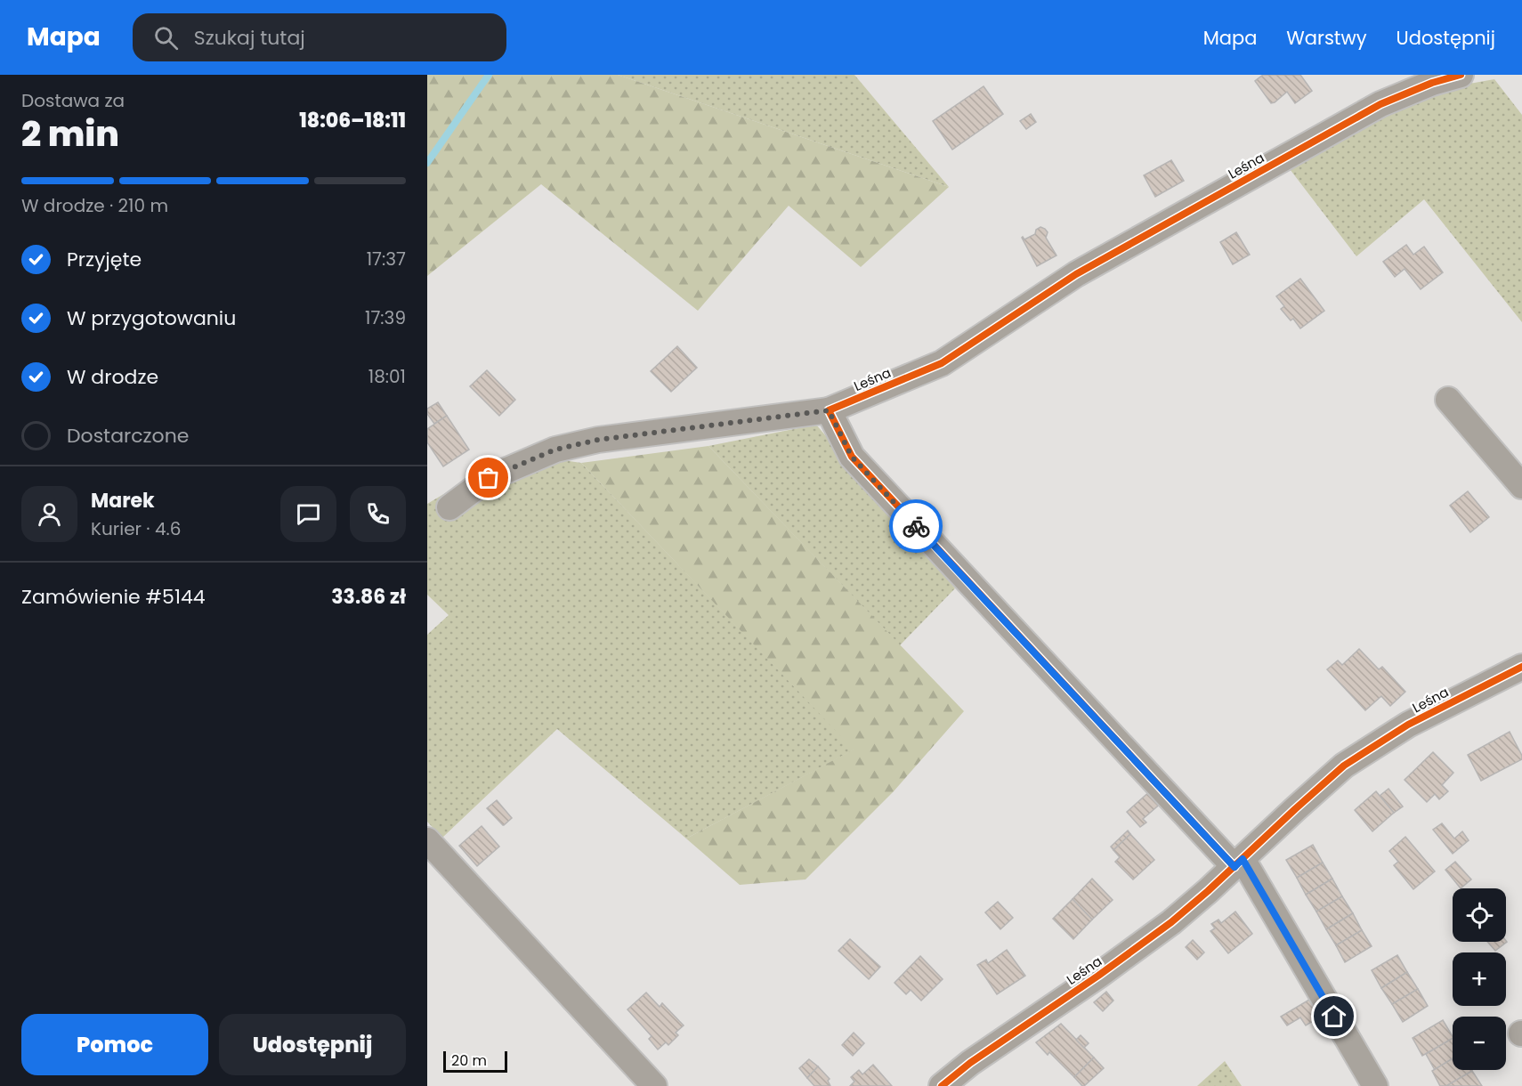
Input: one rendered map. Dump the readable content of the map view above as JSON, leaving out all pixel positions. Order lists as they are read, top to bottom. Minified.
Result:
{"streets":{"street":["Leśna"]},"scale_bar":"20 m","page":{"header":"Mapa","search":"Szukaj tutaj","nav":["Mapa","Warstwy","Udostępnij"],"heading":["2 min","Dostawa za","18:06–18:11"],"panel":["Marek","Kurier · 4.6","Zamówienie #5144","33.86 zł"],"bar":"W drodze · 210 m","list":[["Przyjęte","17:37"],["W przygotowaniu","17:39"],["W drodze","18:01"],"Dostarczone"],"map_buttons":["+","−"],"buttons":["Pomoc","Udostępnij"],"scale":"20 m"}}
